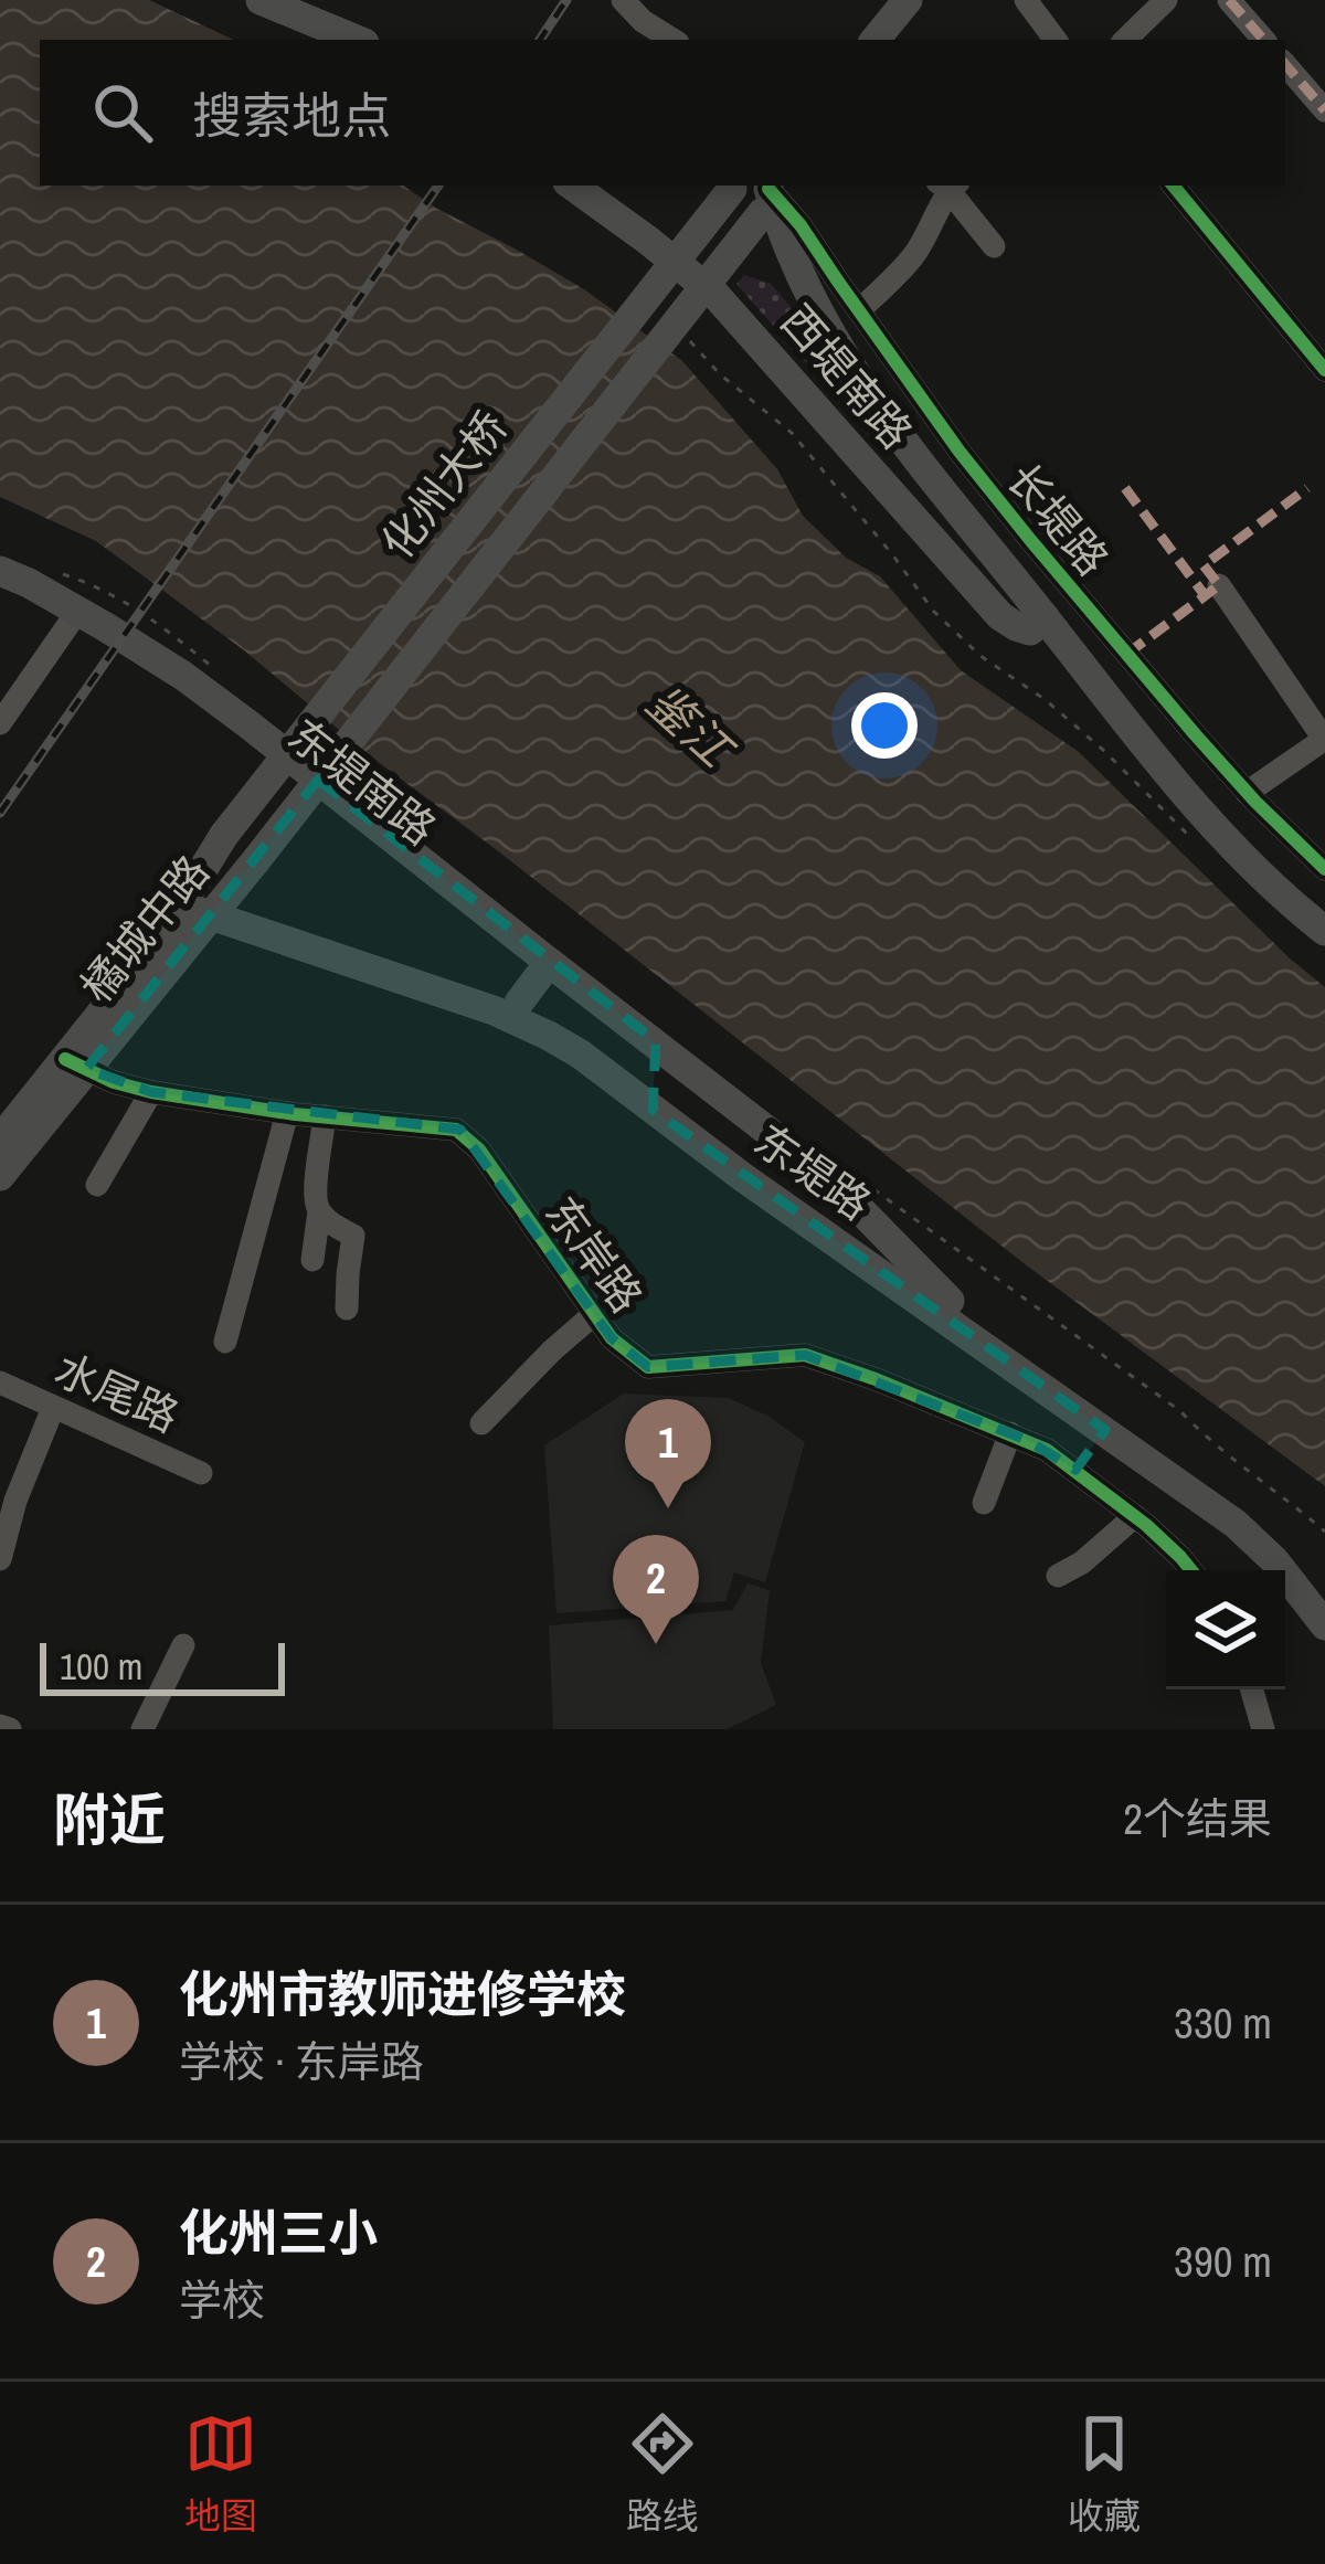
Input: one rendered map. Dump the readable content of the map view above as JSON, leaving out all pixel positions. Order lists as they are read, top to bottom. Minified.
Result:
{"streets":{"main road":["西堤南路","化州大桥","东堤南路","橘城中路","东堤路"],"street":["长堤路","东岸路","水尾路"]},"crossings":[["化州大桥","长堤路"],["化州大桥","橘城中路"],["东堤南路","东堤路"],["橘城中路","东堤路"],["橘城中路","东岸路"]],"water":["鉴江"],"scale_bar":"100 m","page":{"search":"搜索地点","pins":["1","2"],"scale":"100 m","heading":["附近","2个结果"],"list":[{"mark":"1","name":"化州市教师进修学校","note":"学校 · 东岸路","value":"330 m"},{"mark":"2","name":"化州三小","note":"学校","value":"390 m"}],"nav":["地图","路线","收藏"]}}
